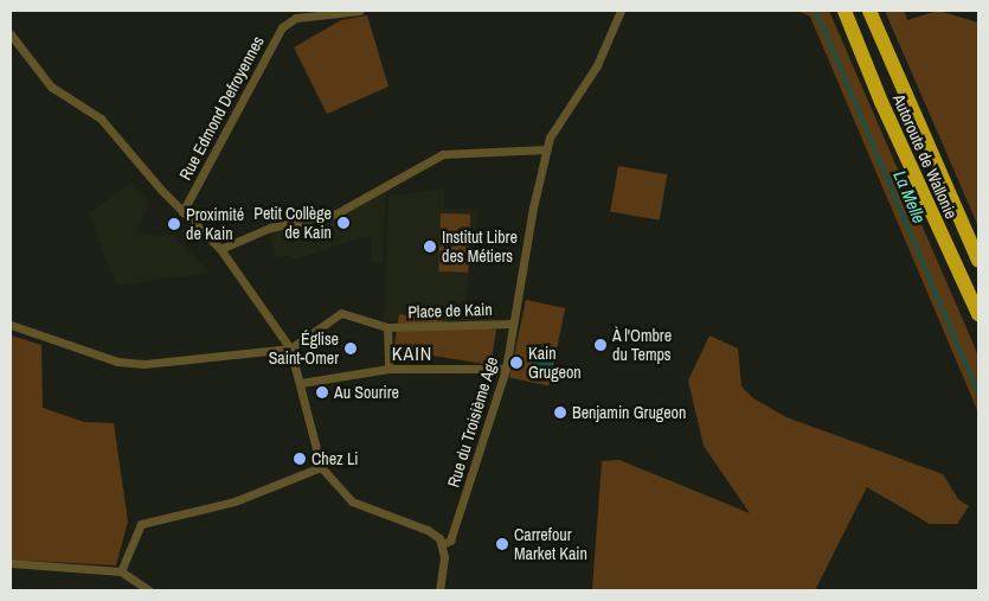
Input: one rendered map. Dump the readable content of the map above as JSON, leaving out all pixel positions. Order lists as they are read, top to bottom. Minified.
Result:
{"streets":{"highway":["Autoroute de Wallonie"],"street":["Rue Edmond Defroyennes","Place de Kain","Rue du Troisième Age"]},"crossings":[["Place de Kain","Rue du Troisième Age"]],"districts":["KAIN"],"water":["La Melle"],"places":["Petit Collège de Kain","Proximité de Kain","Institut Libre des Métiers","À l'Ombre du Temps","Église Saint-Omer","Kain Grugeon","Au Sourire","Benjamin Grugeon","Chez Li","Carrefour Market Kain"]}
